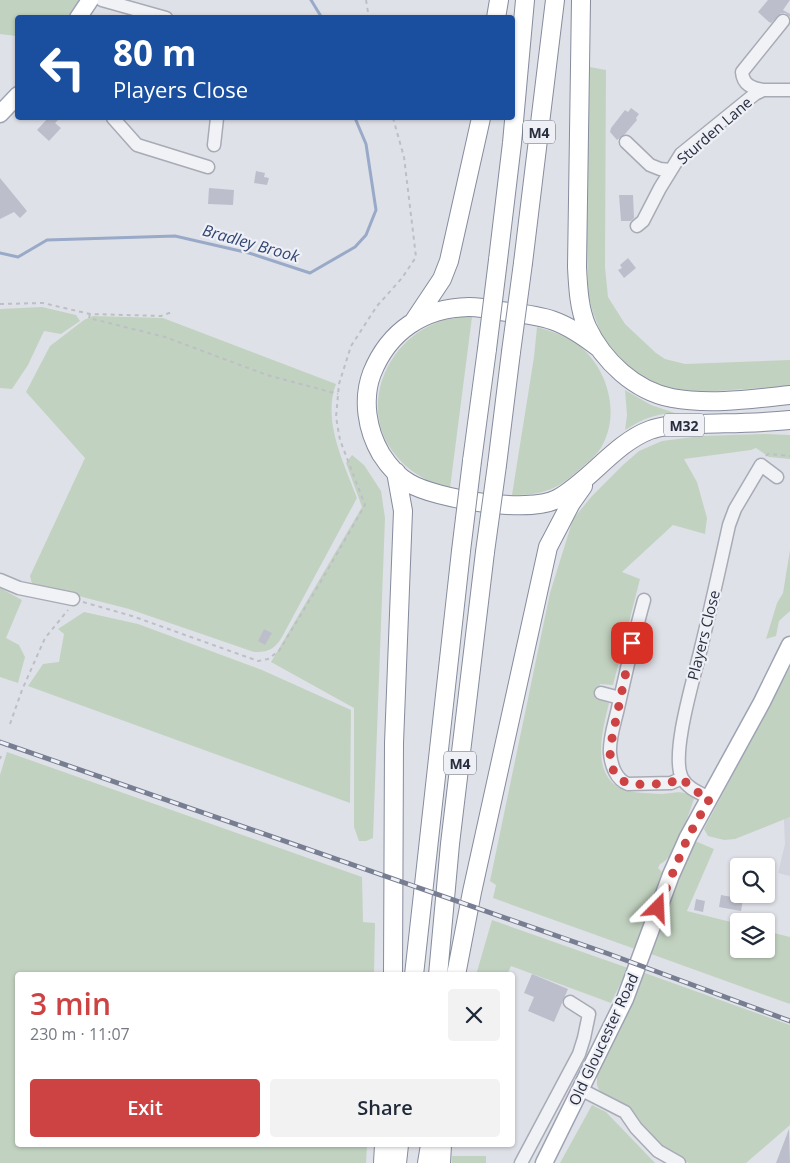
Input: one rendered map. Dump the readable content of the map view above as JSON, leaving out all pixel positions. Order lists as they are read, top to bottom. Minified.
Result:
{"streets":{"highway":["M4","M32"],"main road":["Old Gloucester Road"],"street":["Sturden Lane","Players Close"]},"crossings":[["M4","M32"]],"water":["Bradley Brook"],"page":{"turn":["80 m","Players Close"],"heading":["3 min","230 m · 11:07"],"buttons":["Exit","Share"]}}
